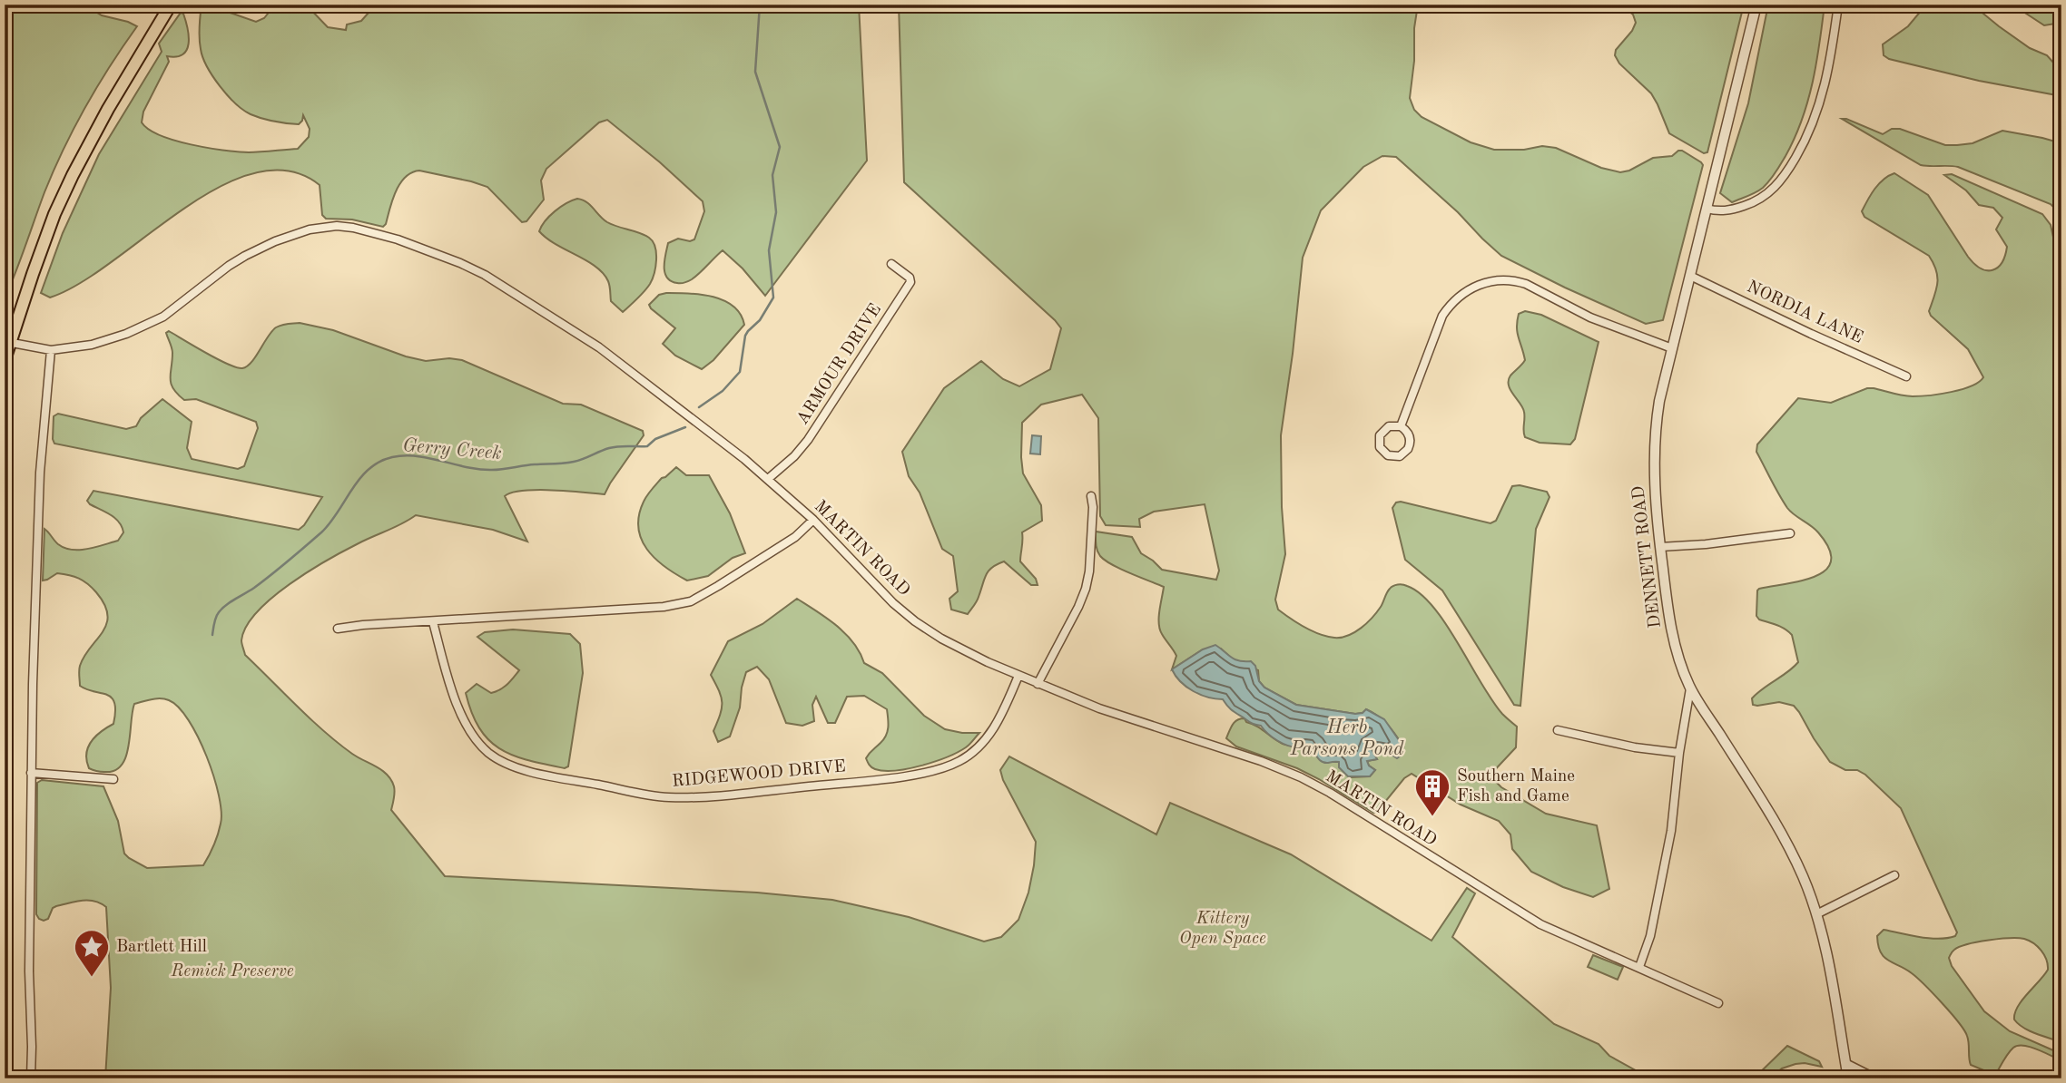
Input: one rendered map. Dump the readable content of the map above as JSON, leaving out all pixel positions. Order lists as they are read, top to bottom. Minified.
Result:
{"streets":{"street":["NORDIA LANE","ARMOUR DRIVE","MARTIN ROAD","DENNETT ROAD","RIDGEWOOD DRIVE"]},"crossings":[["NORDIA LANE","DENNETT ROAD"],["ARMOUR DRIVE","MARTIN ROAD"],["MARTIN ROAD","RIDGEWOOD DRIVE"]],"water":["Gerry Creek","Herb Parsons Pond"],"parks":["Kittery Open Space","Remick Preserve"],"places":{"building":["Southern Maine Fish and Game"],"place":["Bartlett Hill"]}}
